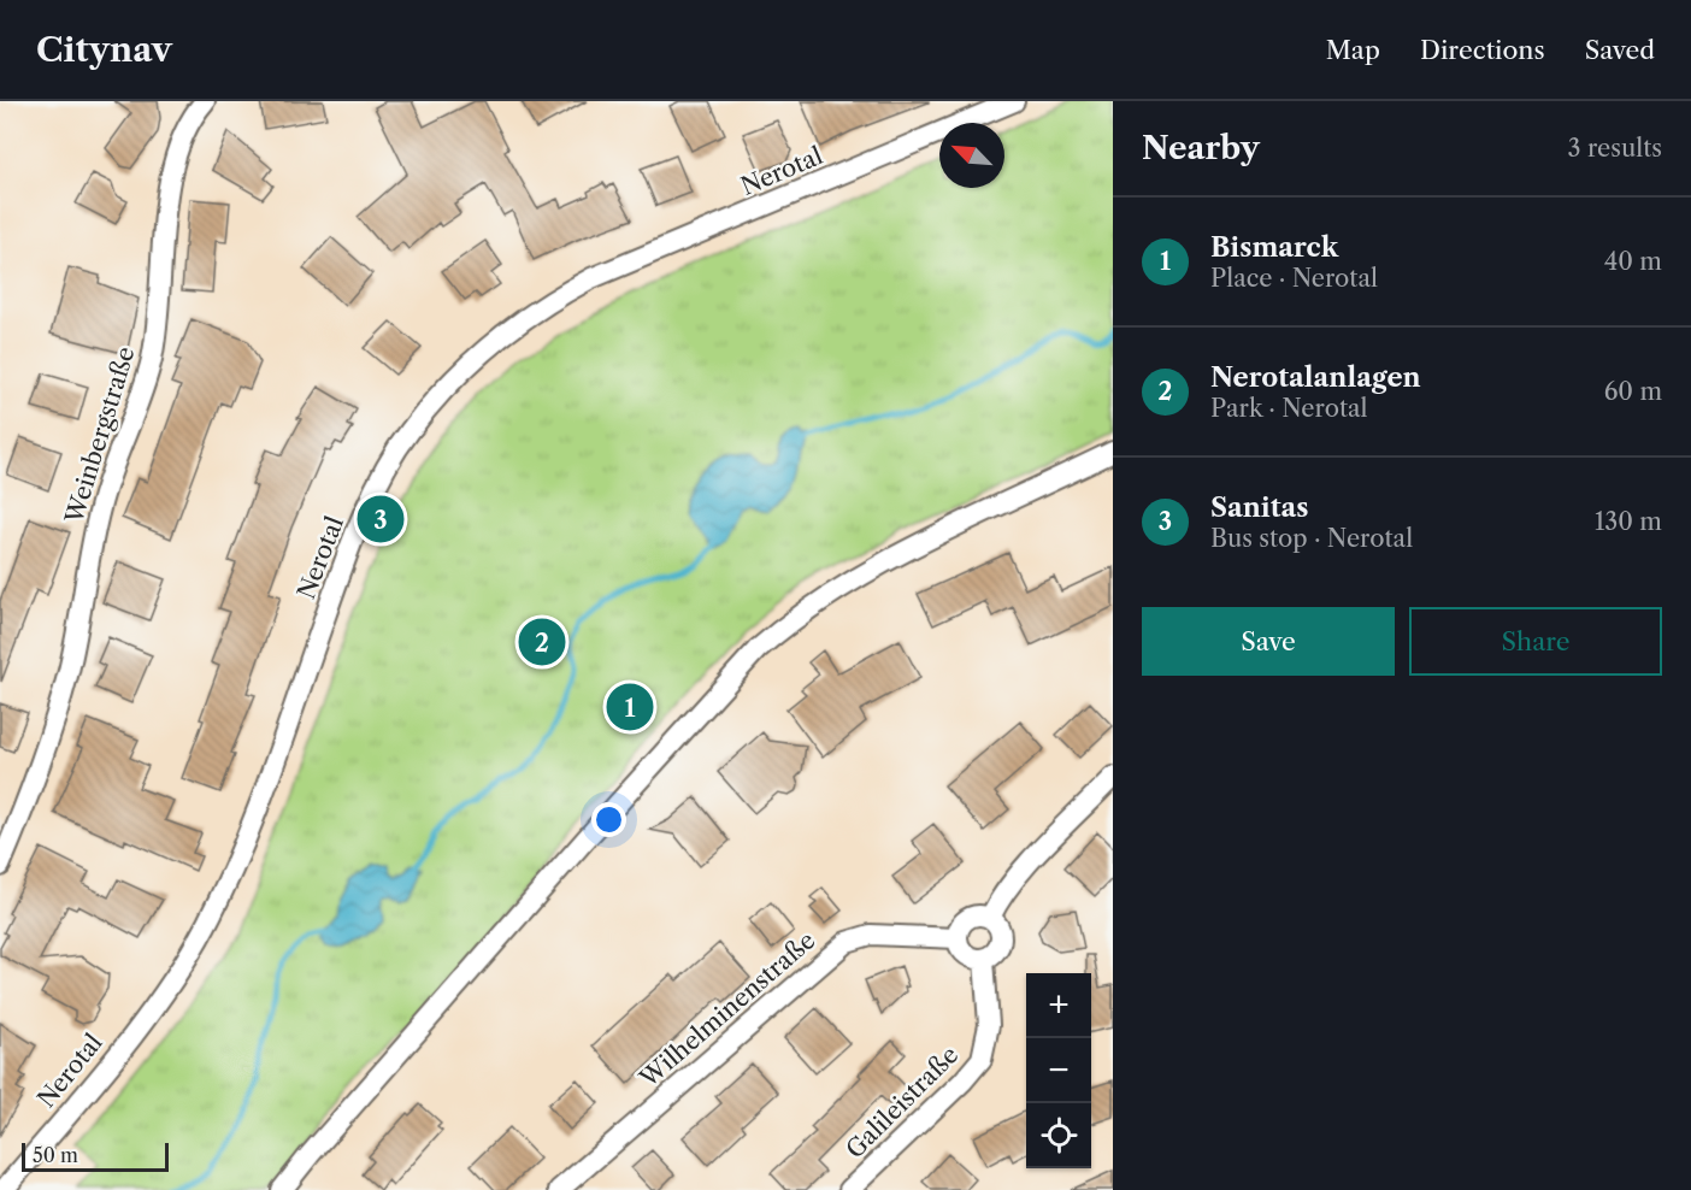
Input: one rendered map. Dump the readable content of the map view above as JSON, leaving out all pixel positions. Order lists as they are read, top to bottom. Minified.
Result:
{"streets":{"street":["Nerotal","Weinbergstraße","Wilhelminenstraße","Galileistraße"]},"crossings":[["Wilhelminenstraße","Galileistraße"]],"scale_bar":"50 m","north":"top left","page":{"header":"Citynav","nav":["Map","Directions","Saved"],"heading":["Nearby","3 results"],"list":[{"mark":"1","name":"Bismarck","note":"Place · Nerotal","value":"40 m"},{"mark":"2","name":"Nerotalanlagen","note":"Park · Nerotal","value":"60 m"},{"mark":"3","name":"Sanitas","note":"Bus stop · Nerotal","value":"130 m"}],"pins":["3","2","1"],"buttons":["Save","Share"],"map_buttons":["+","−"],"scale":"50 m"}}
